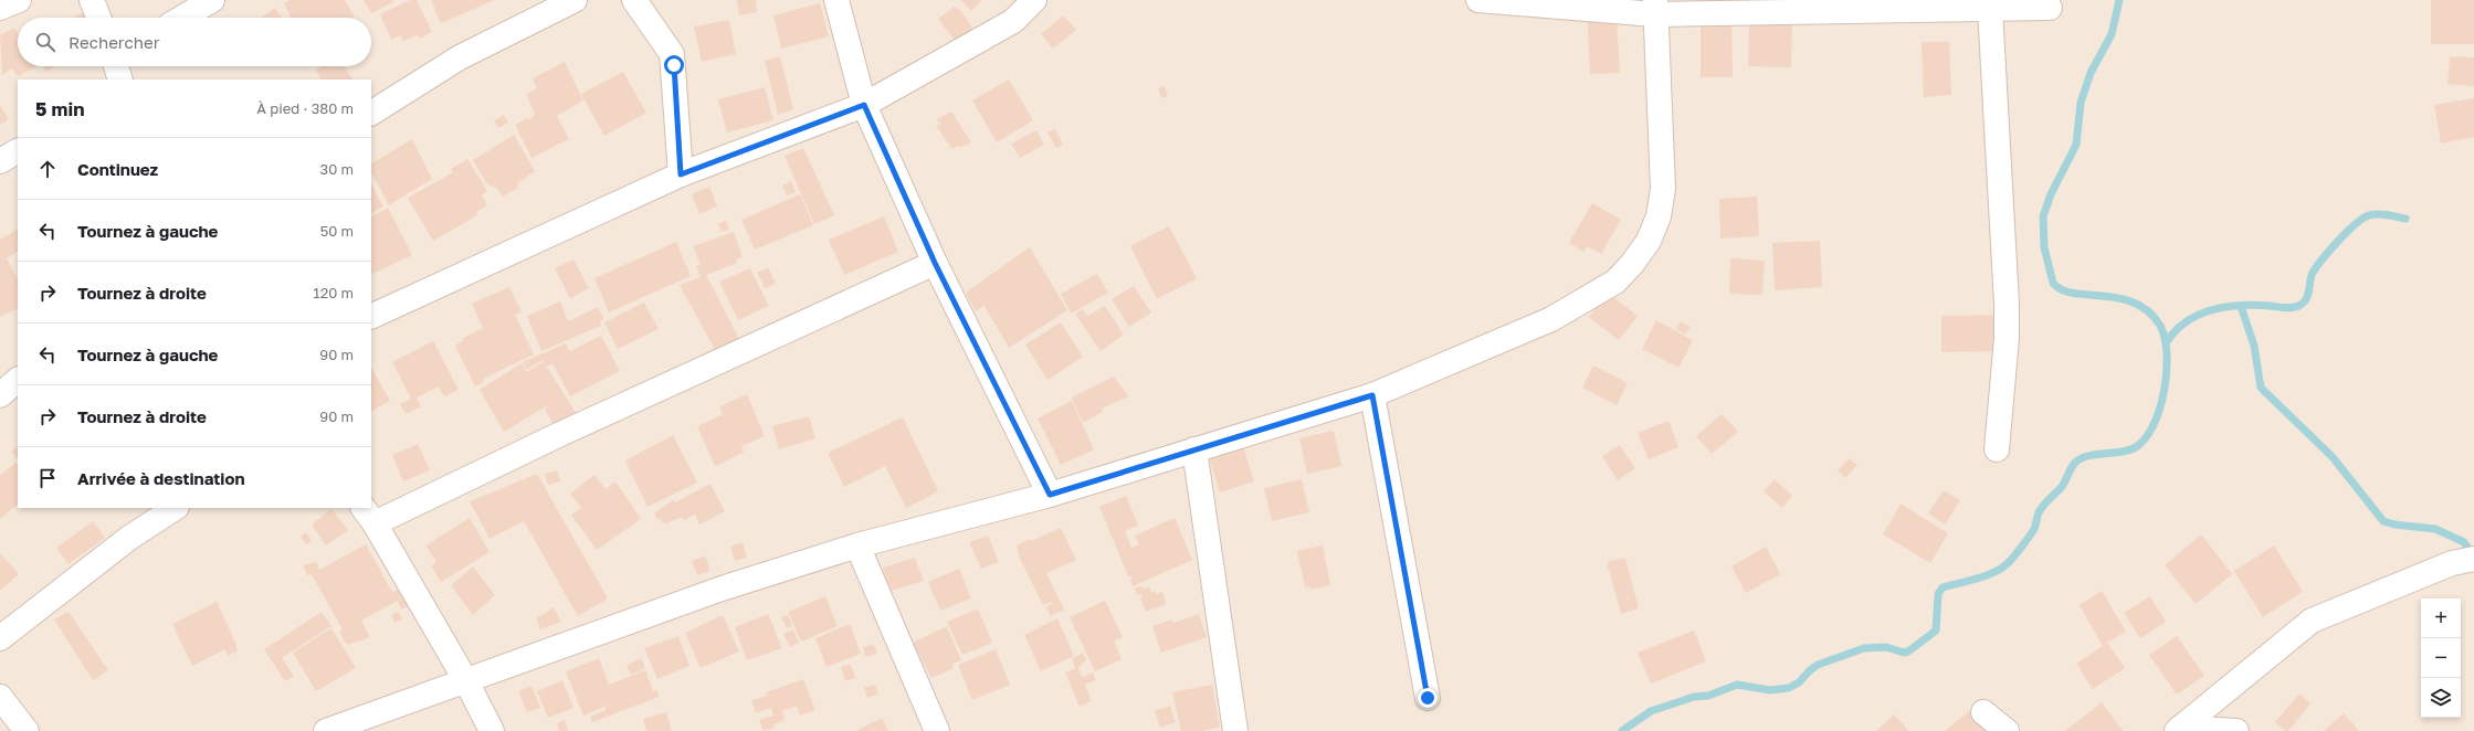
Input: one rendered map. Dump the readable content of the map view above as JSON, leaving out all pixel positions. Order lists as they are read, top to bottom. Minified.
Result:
{"page":{"search":"Rechercher","heading":["5 min","À pied · 380 m"],"list":[["Continuez","30 m"],["Tournez à gauche","50 m"],["Tournez à droite","120 m"],["Tournez à gauche","90 m"],["Tournez à droite","90 m"],"Arrivée à destination"],"map_buttons":["+","−"]}}
